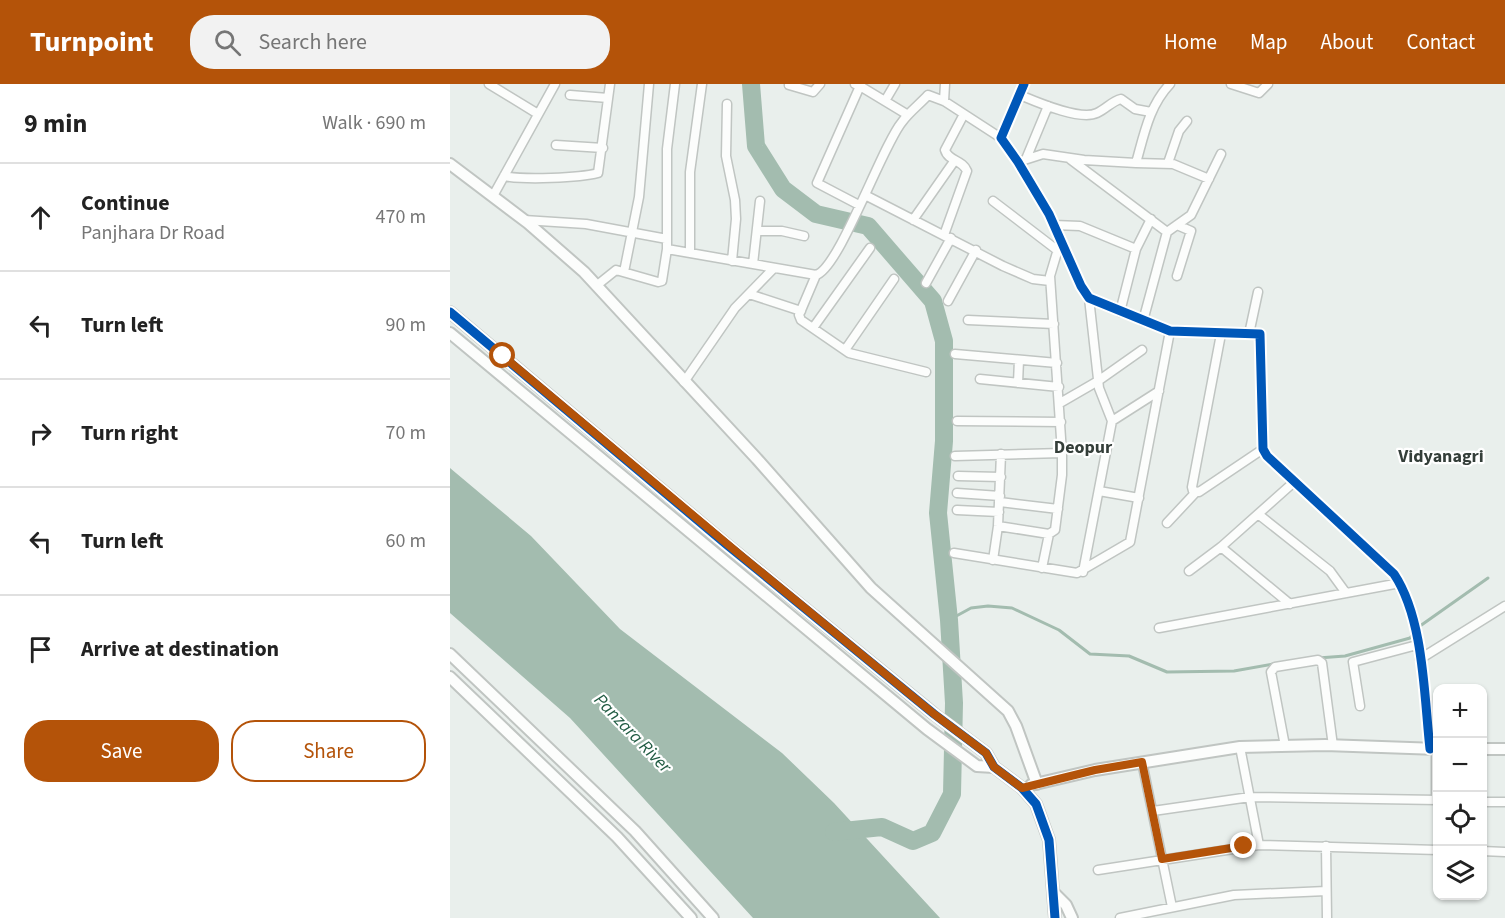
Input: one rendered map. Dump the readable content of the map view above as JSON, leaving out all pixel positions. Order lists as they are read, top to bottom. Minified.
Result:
{"districts":["Deopur","Vidyanagri"],"water":["Panzara River"],"page":{"header":"Turnpoint","search":"Search here","nav":["Home","Map","About","Contact"],"heading":["9 min","Walk · 690 m"],"list":[["Continue","Panjhara Dr Road","470 m"],["Turn left","90 m"],["Turn right","70 m"],["Turn left","60 m"],"Arrive at destination"],"map_buttons":["+","−"],"buttons":["Save","Share"]}}
